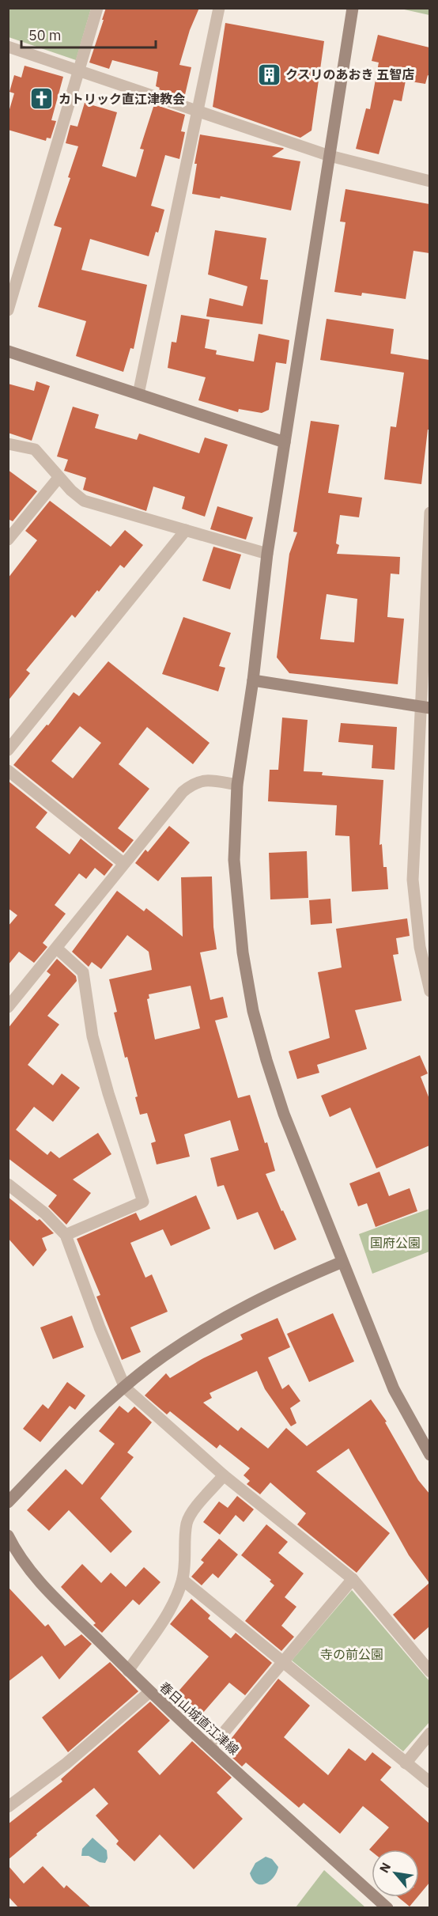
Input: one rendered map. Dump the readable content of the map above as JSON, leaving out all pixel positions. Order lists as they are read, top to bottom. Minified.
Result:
{"streets":{"street":["春日山城直江津線"]},"parks":["国府公園","寺の前公園"],"places":{"building":["クスリのあおき 五智店"],"church":["カトリック直江津教会"]},"scale_bar":"50 m","north":"top left"}
